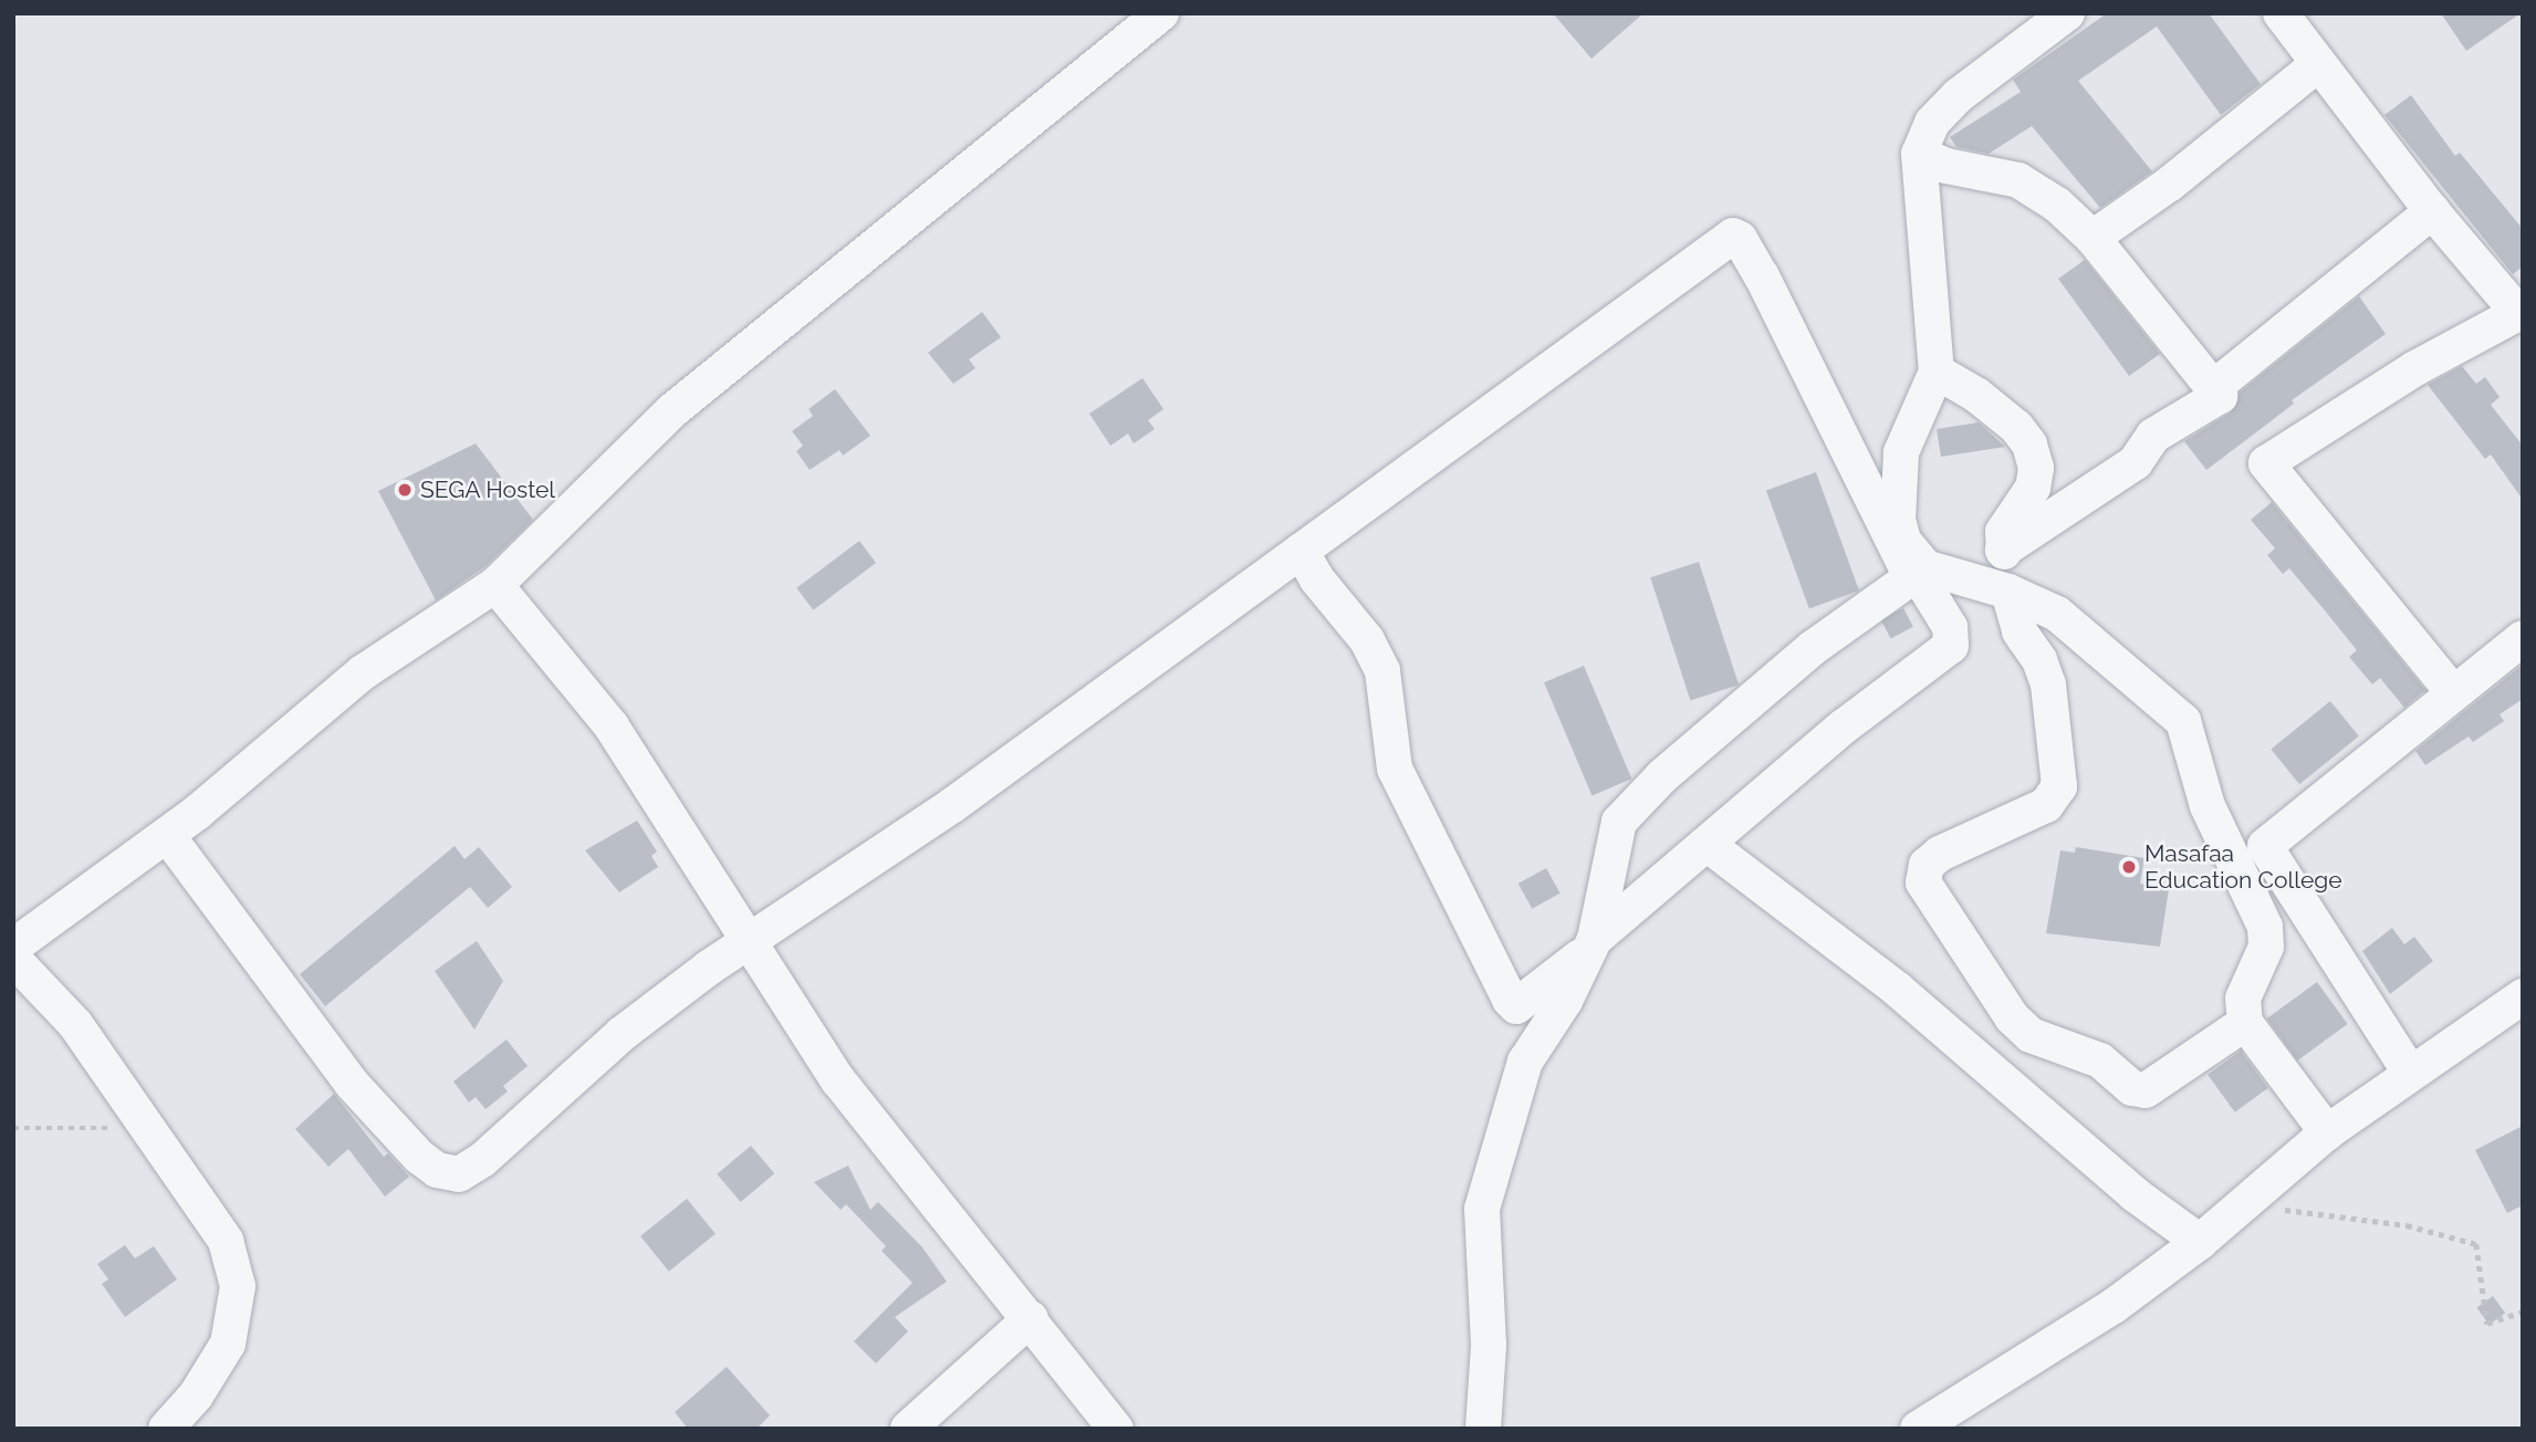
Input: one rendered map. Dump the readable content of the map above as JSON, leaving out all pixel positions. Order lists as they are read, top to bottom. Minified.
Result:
{"places":["SEGA Hostel","Masafaa Education College"]}
